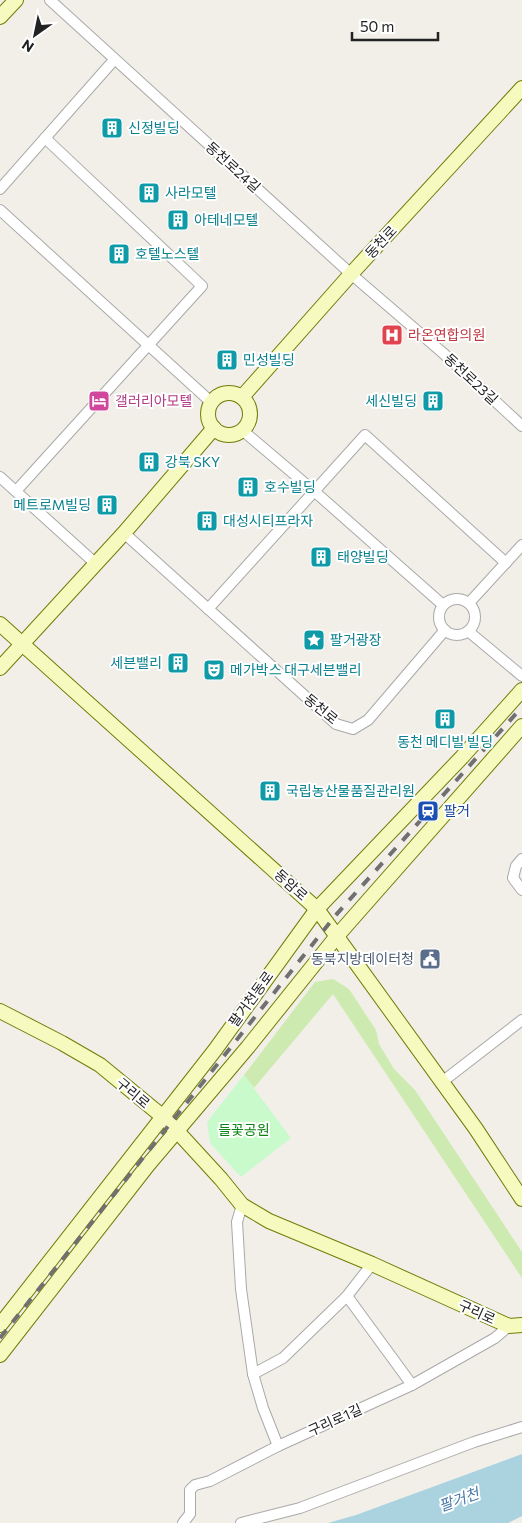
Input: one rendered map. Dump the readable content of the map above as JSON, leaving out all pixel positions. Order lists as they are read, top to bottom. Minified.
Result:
{"streets":{"street":["동천로24길","동천로","동천로23길","동암로","팔거천동로","구리로","구리로1길"]},"crossings":[["동천로24길","동천로"],["동천로24길","동천로23길"],["동천로","동천로23길"],["동암로","팔거천동로"],["팔거천동로","구리로"],["구리로","구리로1길"]],"water":["팔거천"],"parks":["들꽃공원"],"places":{"building":["신정빌딩","사라모텔","아테네모텔","호텔노스텔","민성빌딩","세신빌딩","강북 SKY","호수빌딩","메트로M빌딩","대성시티프라자","태양빌딩","세븐밸리","동천 메디빌 빌딩","국립농산물품질관리원"],"hospital":["라온연합의원"],"hotel":["갤러리아모텔"],"place":["팔거광장"],"theatre":["메가박스 대구세븐밸리"],"station":["팔거"],"public building":["동북지방데이터청"]},"scale_bar":"50 m","north":"bottom left"}
